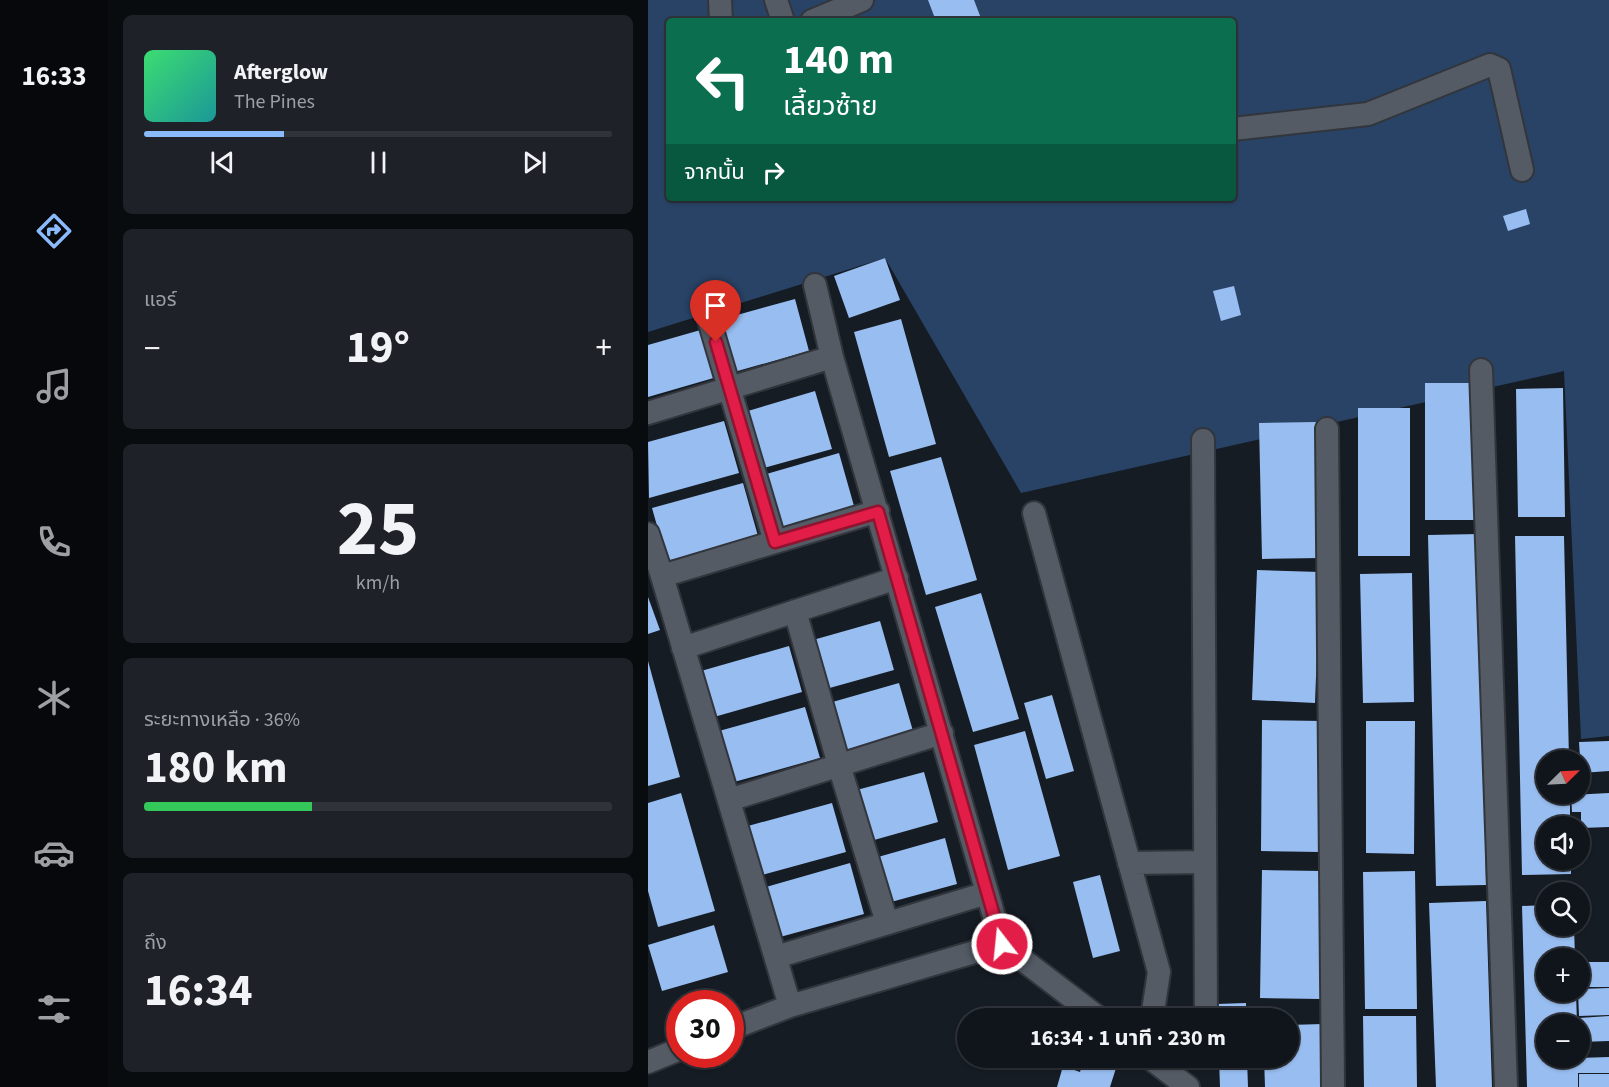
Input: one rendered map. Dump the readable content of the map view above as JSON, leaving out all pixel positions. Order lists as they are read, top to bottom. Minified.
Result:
{"north":"top right","page":{"tabs":"16:33","turn":["140 m","เลี้ยวซ้าย"],"song":["Afterglow","The Pines"],"then":"จากนั้น","tile":["แอร์",["25","km/h"],["ระยะทางเหลือ · 36%","180 km"],["ถึง","16:34"]],"heat":["−","19°","+"],"map_buttons":["+","−"],"limit":"30","trip":"16:34 · 1 นาที · 230 m"}}
